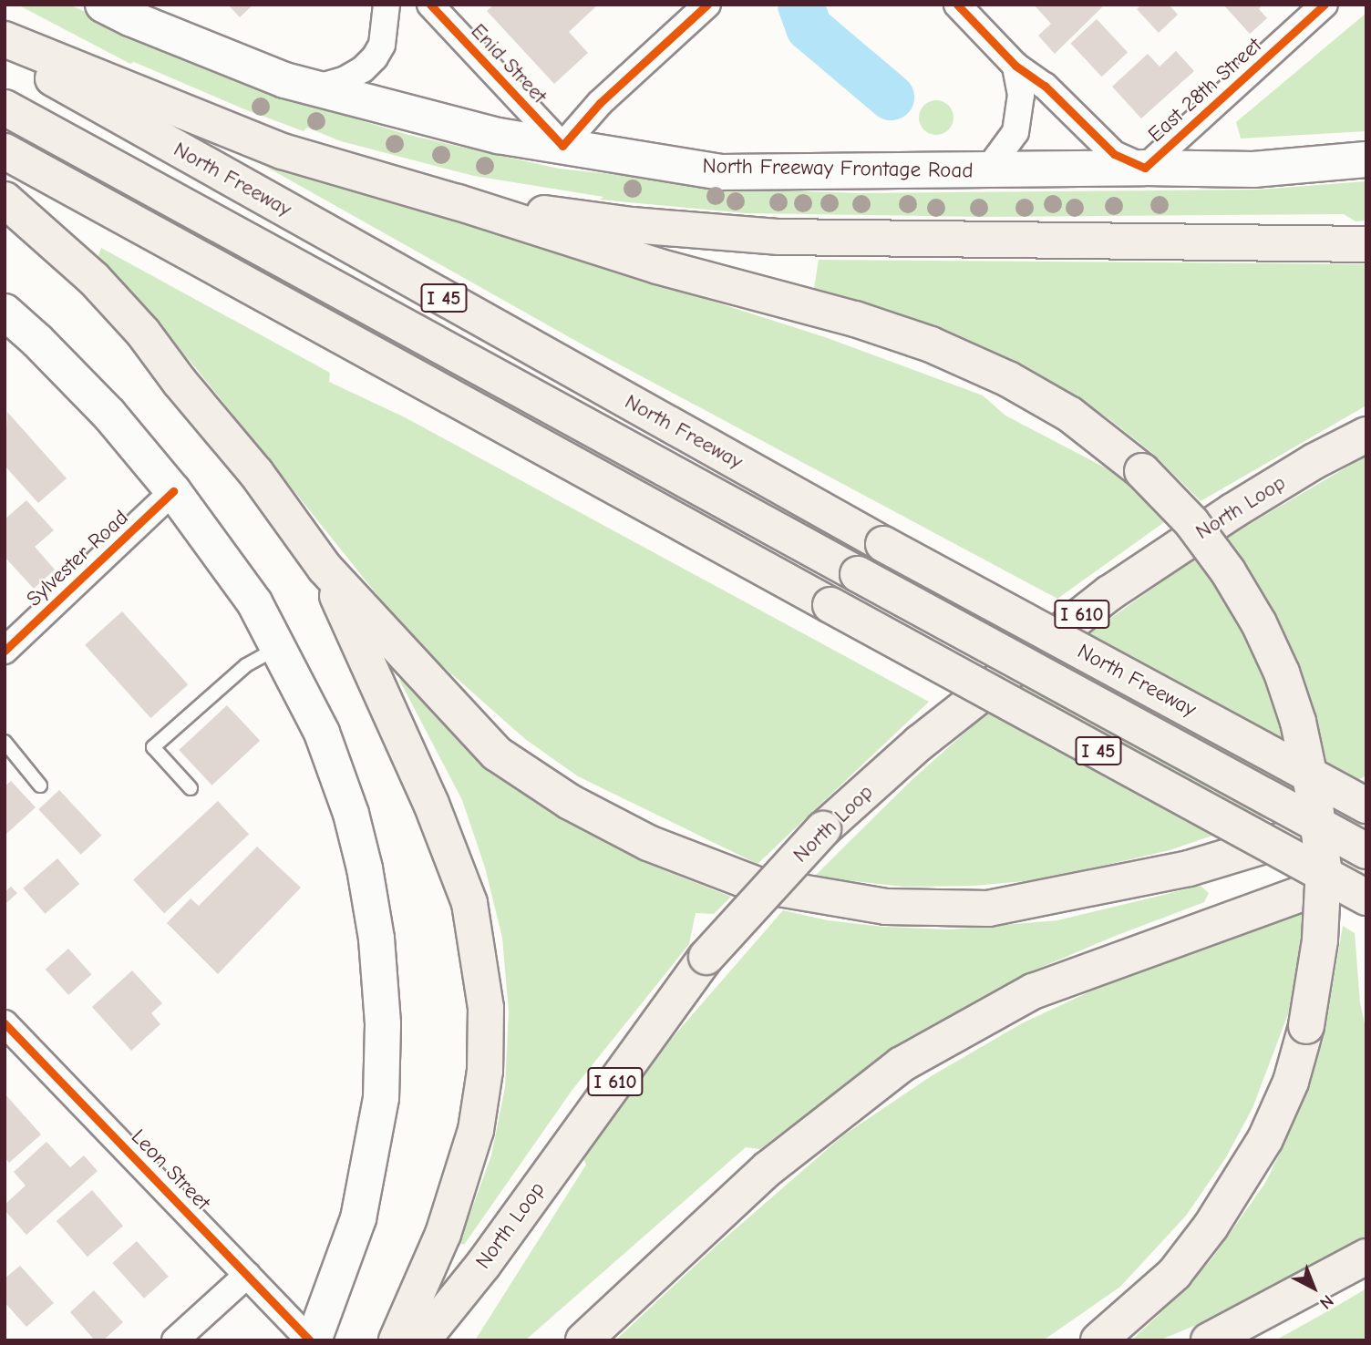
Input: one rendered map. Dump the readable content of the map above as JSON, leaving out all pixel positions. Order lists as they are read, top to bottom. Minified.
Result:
{"streets":{"highway":["North Freeway","I 45","North Loop","I 610"],"main road":["North Freeway Frontage Road"],"street":["Enid Street","East 28th Street","Sylvester Road","Leon Street"]},"crossings":[["Enid Street","North Freeway Frontage Road"],["East 28th Street","North Freeway Frontage Road"]],"north":"bottom right"}
